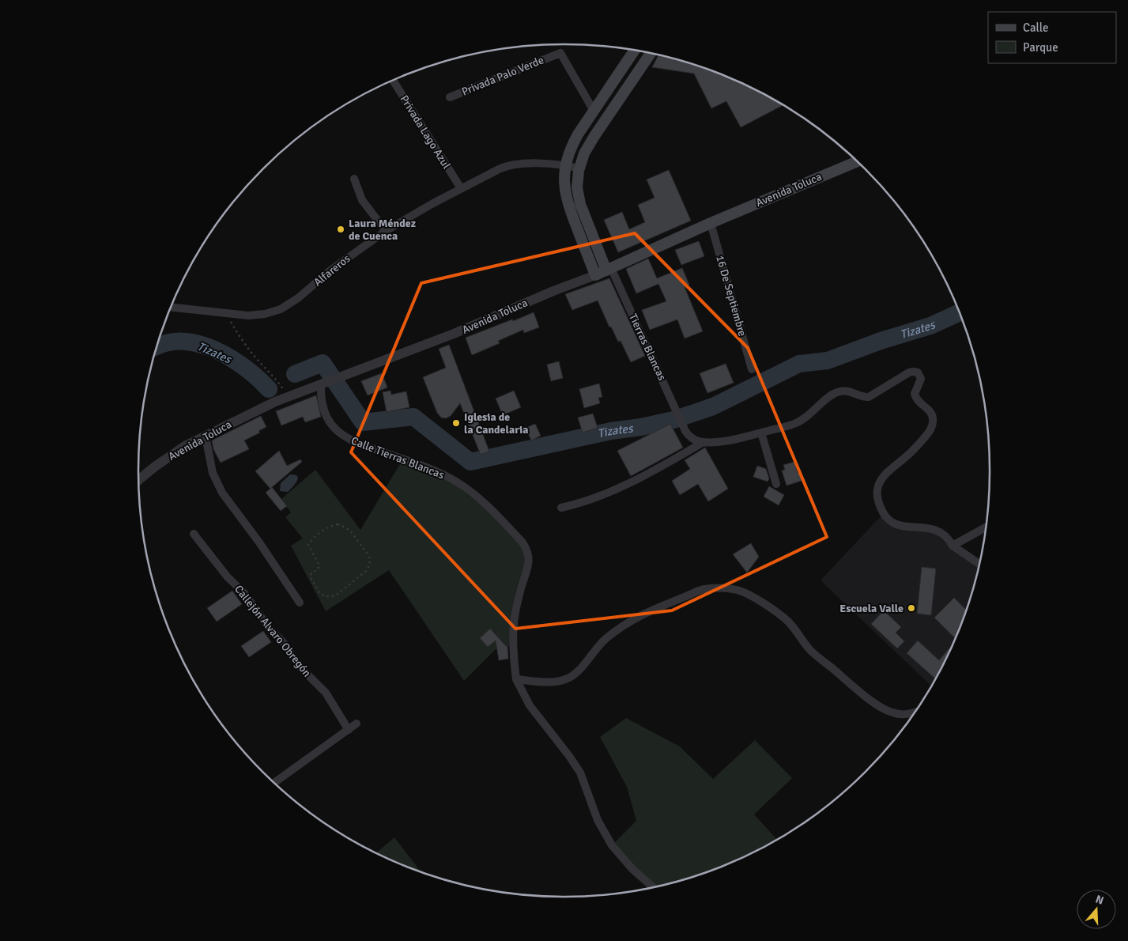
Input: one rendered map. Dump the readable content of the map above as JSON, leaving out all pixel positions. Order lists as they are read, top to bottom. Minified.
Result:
{"streets":{"main road":["Avenida Toluca"],"street":["Privada Palo Verde","Privada Lago Azul","Alfareros","16 De Septiembre","Tierras Blancas","Calle Tierras Blancas","Callejón Alvaro Obregón"]},"crossings":[["Privada Lago Azul","Alfareros"],["Avenida Toluca","16 De Septiembre"],["Avenida Toluca","Tierras Blancas"],["Avenida Toluca","Calle Tierras Blancas"]],"water":["Tizates"],"places":["Laura Méndez de Cuenca","Iglesia de la Candelaria","Escuela Valle"],"legend":["Calle","Parque"],"north":"top"}
